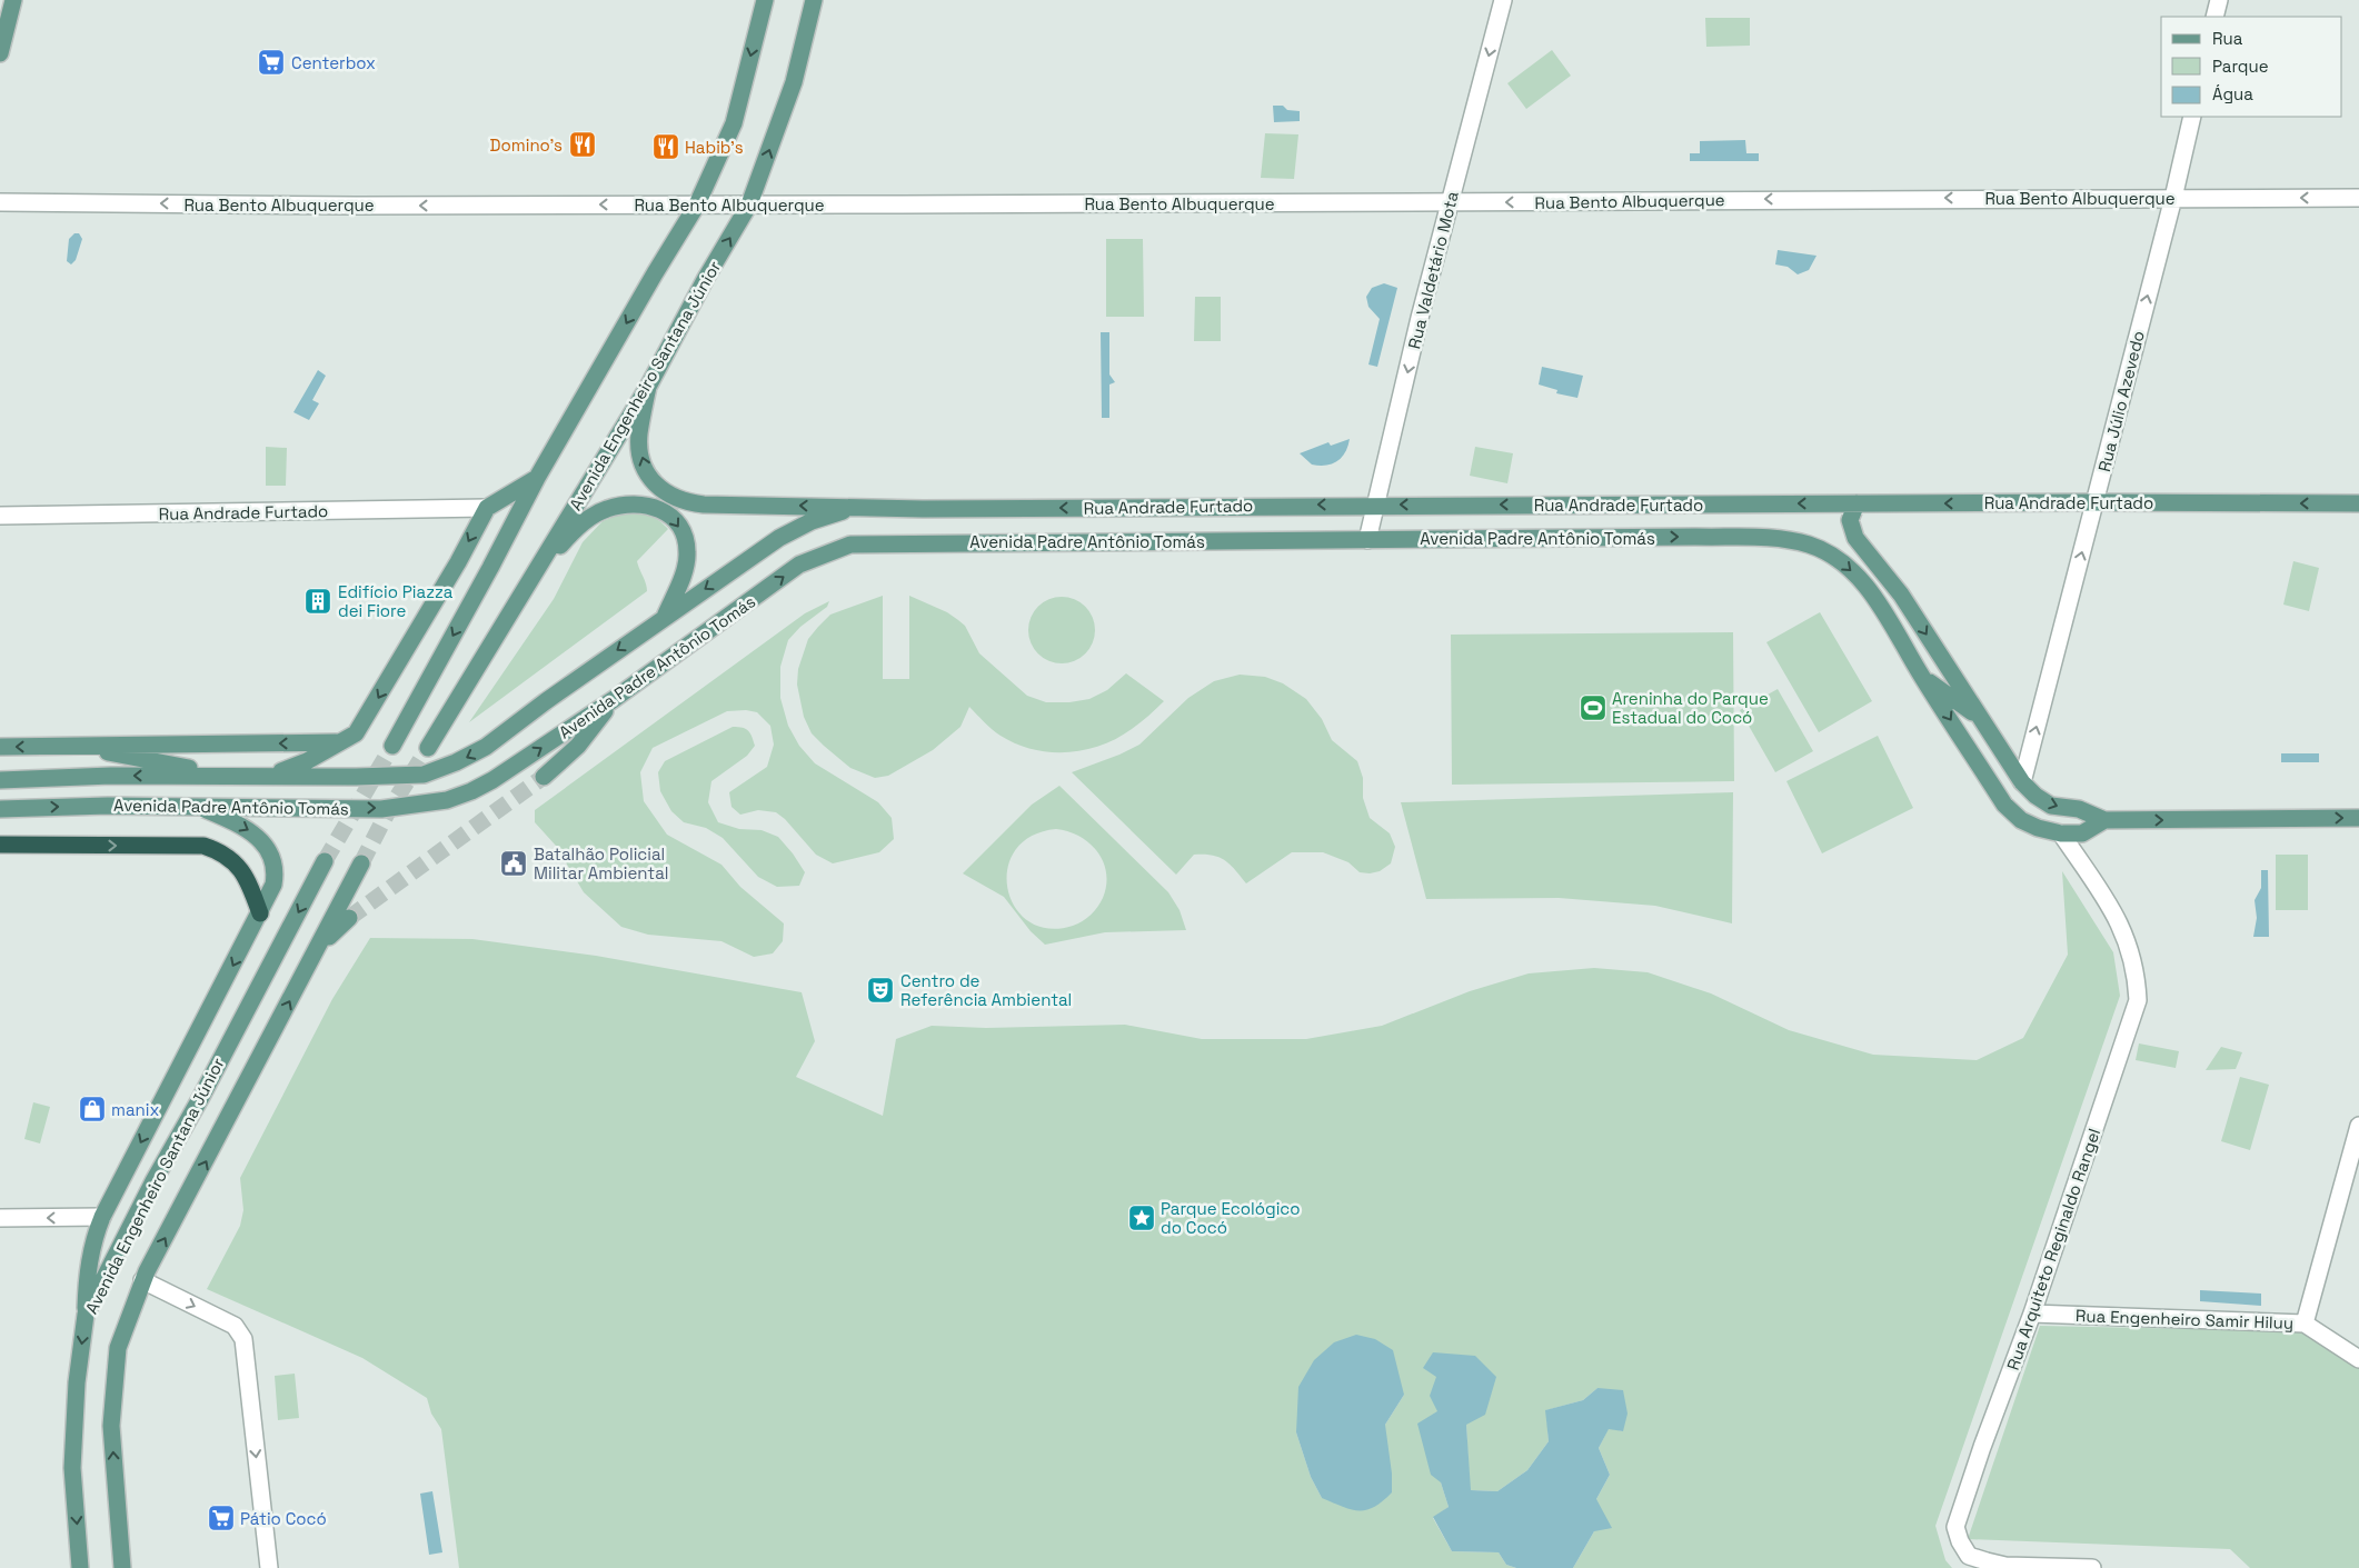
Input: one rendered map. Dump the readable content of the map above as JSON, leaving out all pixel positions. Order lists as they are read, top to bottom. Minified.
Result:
{"streets":{"main road":["Avenida Engenheiro Santana Júnior","Rua Andrade Furtado","Avenida Padre Antônio Tomás"],"street":["Rua Bento Albuquerque","Rua Valdetário Mota","Rua Júlio Azevedo","Rua Arquiteto Reginaldo Rangel","Rua Engenheiro Samir Hiluy"]},"crossings":[["Rua Bento Albuquerque","Rua Valdetário Mota"],["Rua Bento Albuquerque","Avenida Engenheiro Santana Júnior"],["Rua Bento Albuquerque","Rua Júlio Azevedo"],["Rua Valdetário Mota","Rua Andrade Furtado"],["Rua Valdetário Mota","Avenida Padre Antônio Tomás"],["Rua Júlio Azevedo","Rua Andrade Furtado"],["Rua Júlio Azevedo","Avenida Padre Antônio Tomás"],["Rua Andrade Furtado","Avenida Padre Antônio Tomás"],["Avenida Padre Antônio Tomás","Rua Arquiteto Reginaldo Rangel"],["Rua Arquiteto Reginaldo Rangel","Rua Engenheiro Samir Hiluy"]],"one_way":["Rua Bento Albuquerque","Rua Valdetário Mota","Rua Júlio Azevedo","Rua Andrade Furtado"],"places":{"supermarket":["Centerbox","Pátio Cocó"],"restaurant":["Domino's","Habib's"],"building":["Edifício Piazza dei Fiore"],"sports":["Areninha do Parque Estadual do Cocó"],"public building":["Batalhão Policial Militar Ambiental"],"theatre":["Centro de Referência Ambiental"],"shop":["manix"],"place":["Parque Ecológico do Cocó"]},"legend":["Rua","Parque","Água"]}
